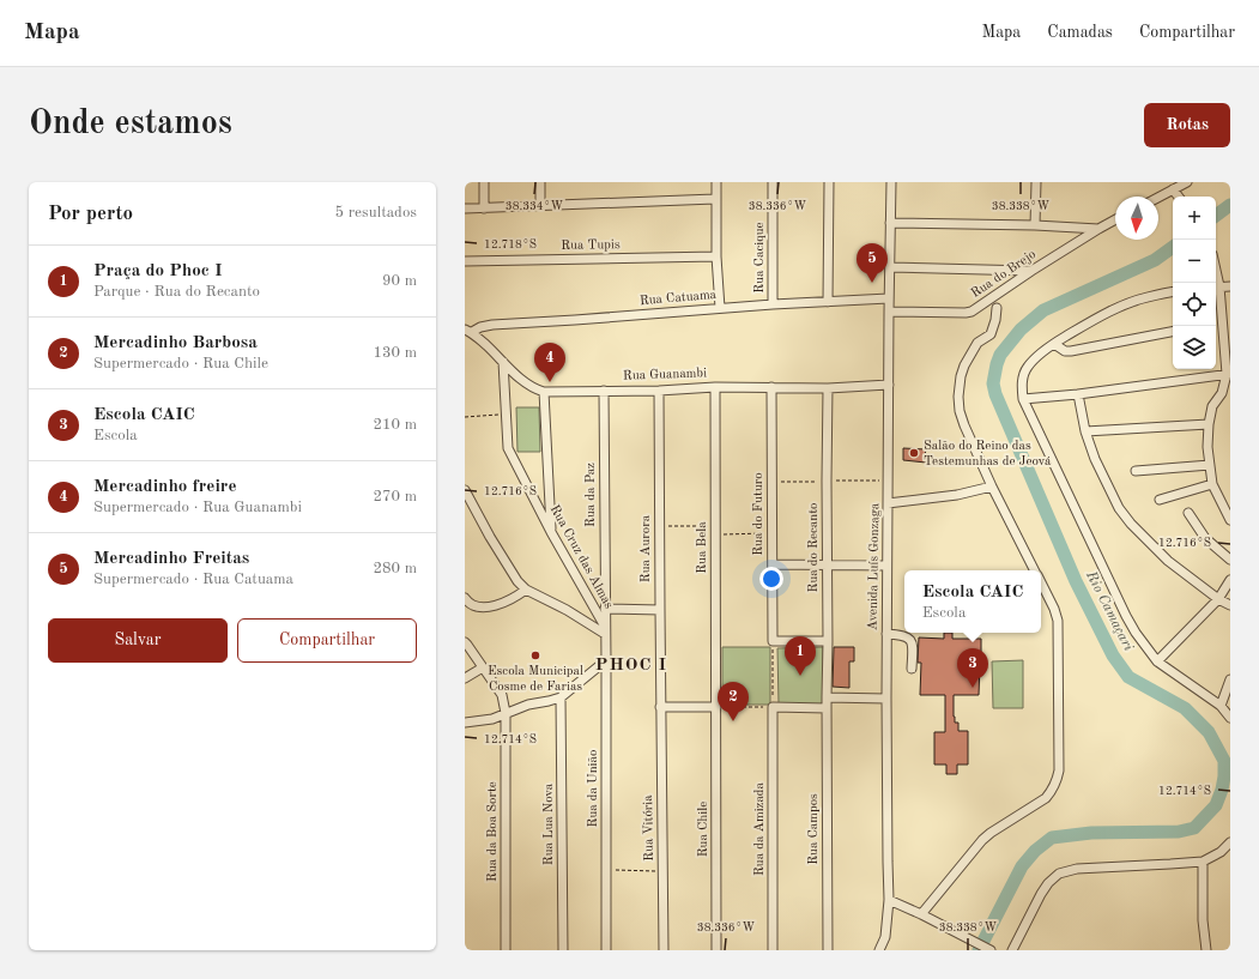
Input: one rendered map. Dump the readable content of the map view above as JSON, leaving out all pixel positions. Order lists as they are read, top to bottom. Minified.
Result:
{"streets":{"street":["Rua Tupis","Rua Cacique","Rua do Brejo","Rua Catuama","Rua Guanambi","Rua da Paz","Rua do Futuro","Rua Bela","Rua do Recanto","Rua Aurora","Rua Cruz das Almas","Avenida Luís Gonzaga","Rua da União","Rua Lua Nova","Rua Vitória","Rua Chile","Rua da Amizada","Rua Campos","Rua da Boa Sorte"]},"crossings":[["Rua Cacique","Rua Catuama"],["Rua do Brejo","Avenida Luís Gonzaga"],["Rua Catuama","Rua Guanambi"],["Rua Catuama","Avenida Luís Gonzaga"],["Rua Guanambi","Rua da Paz"],["Rua Guanambi","Rua do Futuro"],["Rua Guanambi","Rua Bela"],["Rua Guanambi","Rua do Recanto"],["Rua Guanambi","Rua Aurora"],["Rua Guanambi","Rua Cruz das Almas"],["Rua Guanambi","Avenida Luís Gonzaga"],["Rua da Paz","Rua Cruz das Almas"],["Rua da Paz","Rua da União"],["Rua Bela","Rua Chile"],["Rua do Recanto","Rua Campos"],["Rua Aurora","Rua Vitória"],["Rua Cruz das Almas","Rua da União"]],"districts":["PHOC I"],"water":["Rio Camaçari"],"places":["Salão do Reino das Testemunhas de Jeová","Escola Municipal Cosme de Farias"],"north":"bottom","page":{"header":"Mapa","nav":["Mapa","Camadas","Compartilhar"],"buttons":["Rotas",["Salvar","Compartilhar"]],"title":"Onde estamos","heading":["Por perto","5 resultados"],"map_buttons":["+","−"],"pins":["5","4","1","3","2"],"list":[{"mark":"1","name":"Praça do Phoc I","note":"Parque · Rua do Recanto","value":"90 m"},{"mark":"2","name":"Mercadinho Barbosa","note":"Supermercado · Rua Chile","value":"130 m"},{"mark":"3","name":"Escola CAIC","note":"Escola","value":"210 m"},{"mark":"4","name":"Mercadinho freire","note":"Supermercado · Rua Guanambi","value":"270 m"},{"mark":"5","name":"Mercadinho Freitas","note":"Supermercado · Rua Catuama","value":"280 m"}],"popup":["Escola CAIC","Escola"]},"coordinates":["38.334°W","38.336°W","38.338°W","12.718°S","12.716°S","12.714°S"]}
